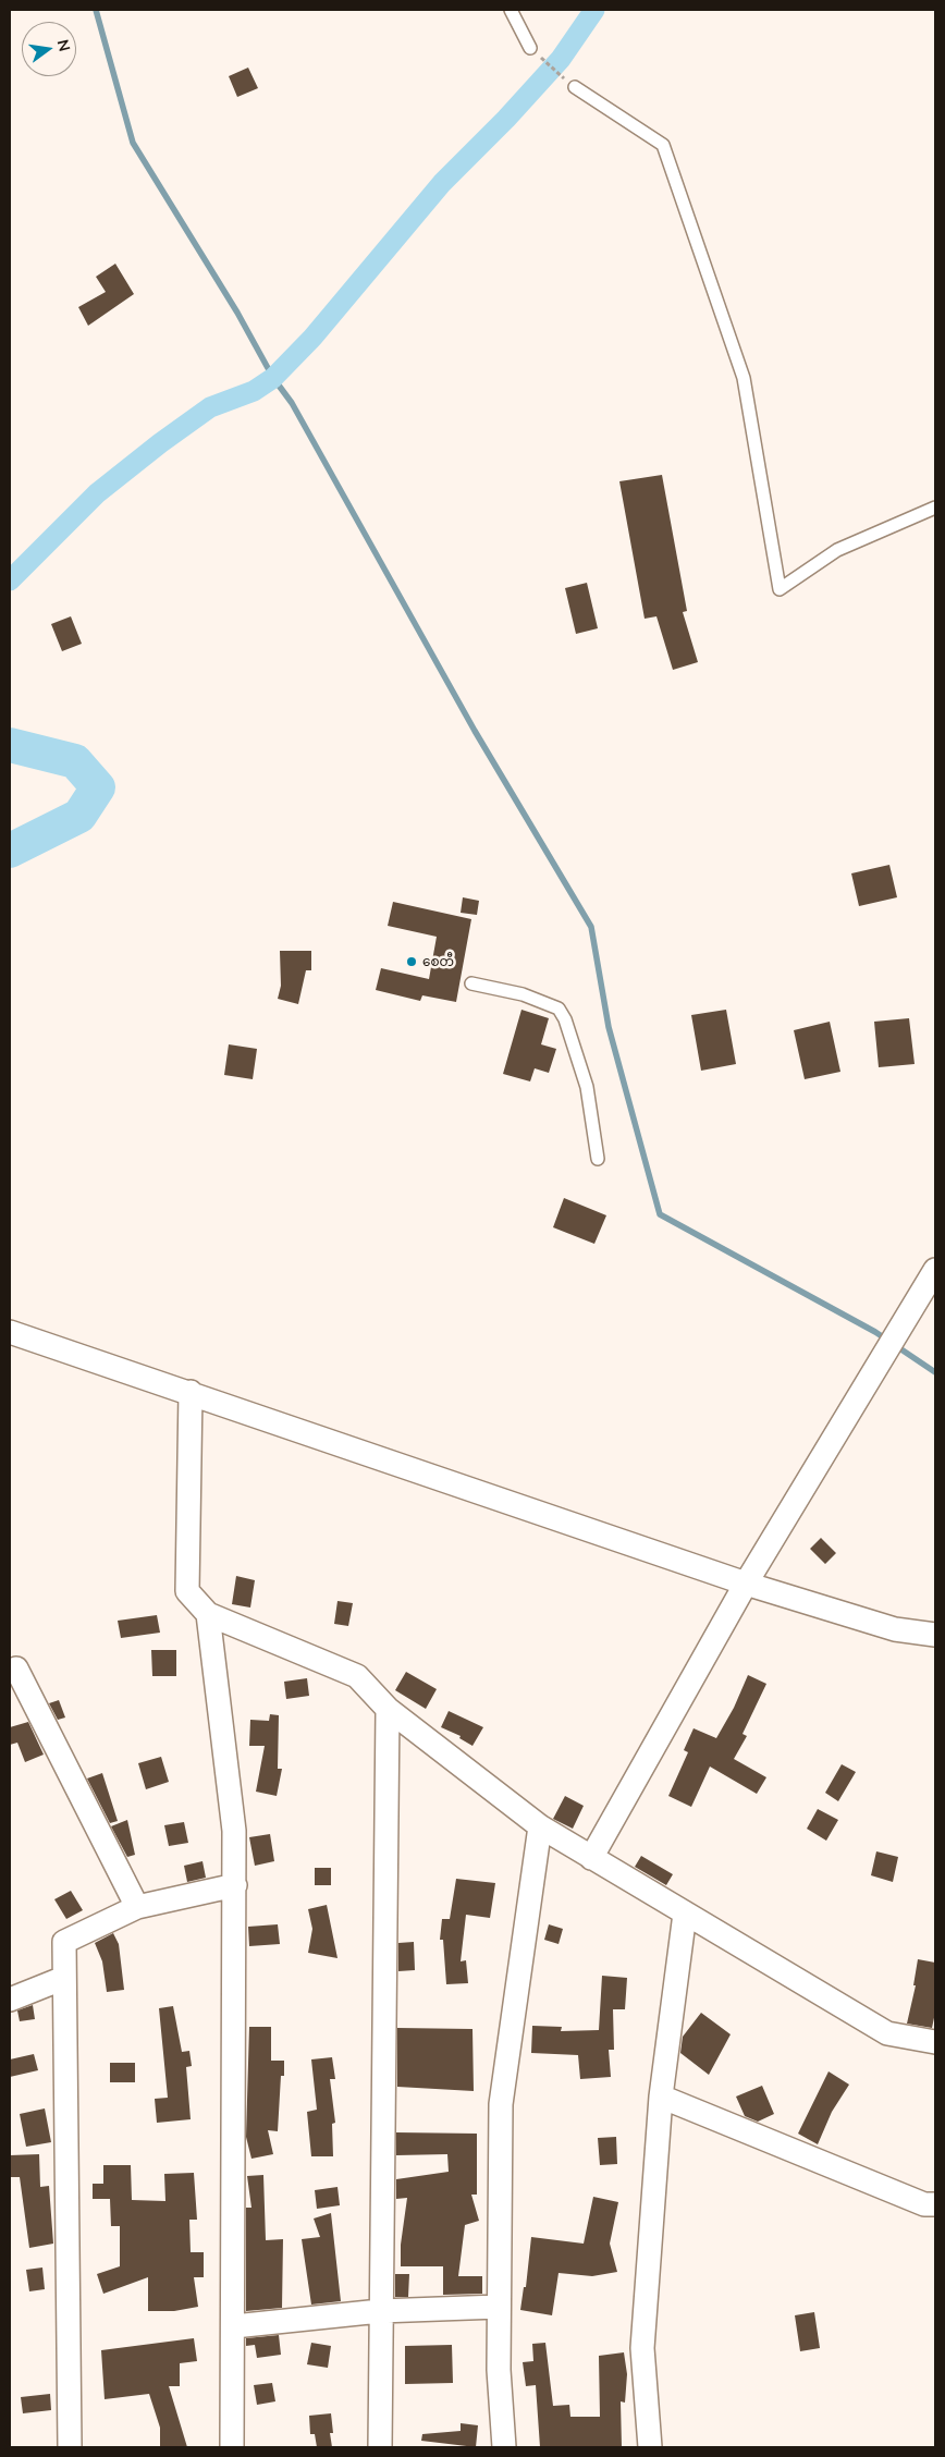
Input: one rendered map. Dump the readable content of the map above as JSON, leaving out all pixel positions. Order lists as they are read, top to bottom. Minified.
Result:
{"places":["စေတီ"],"north":"right"}
